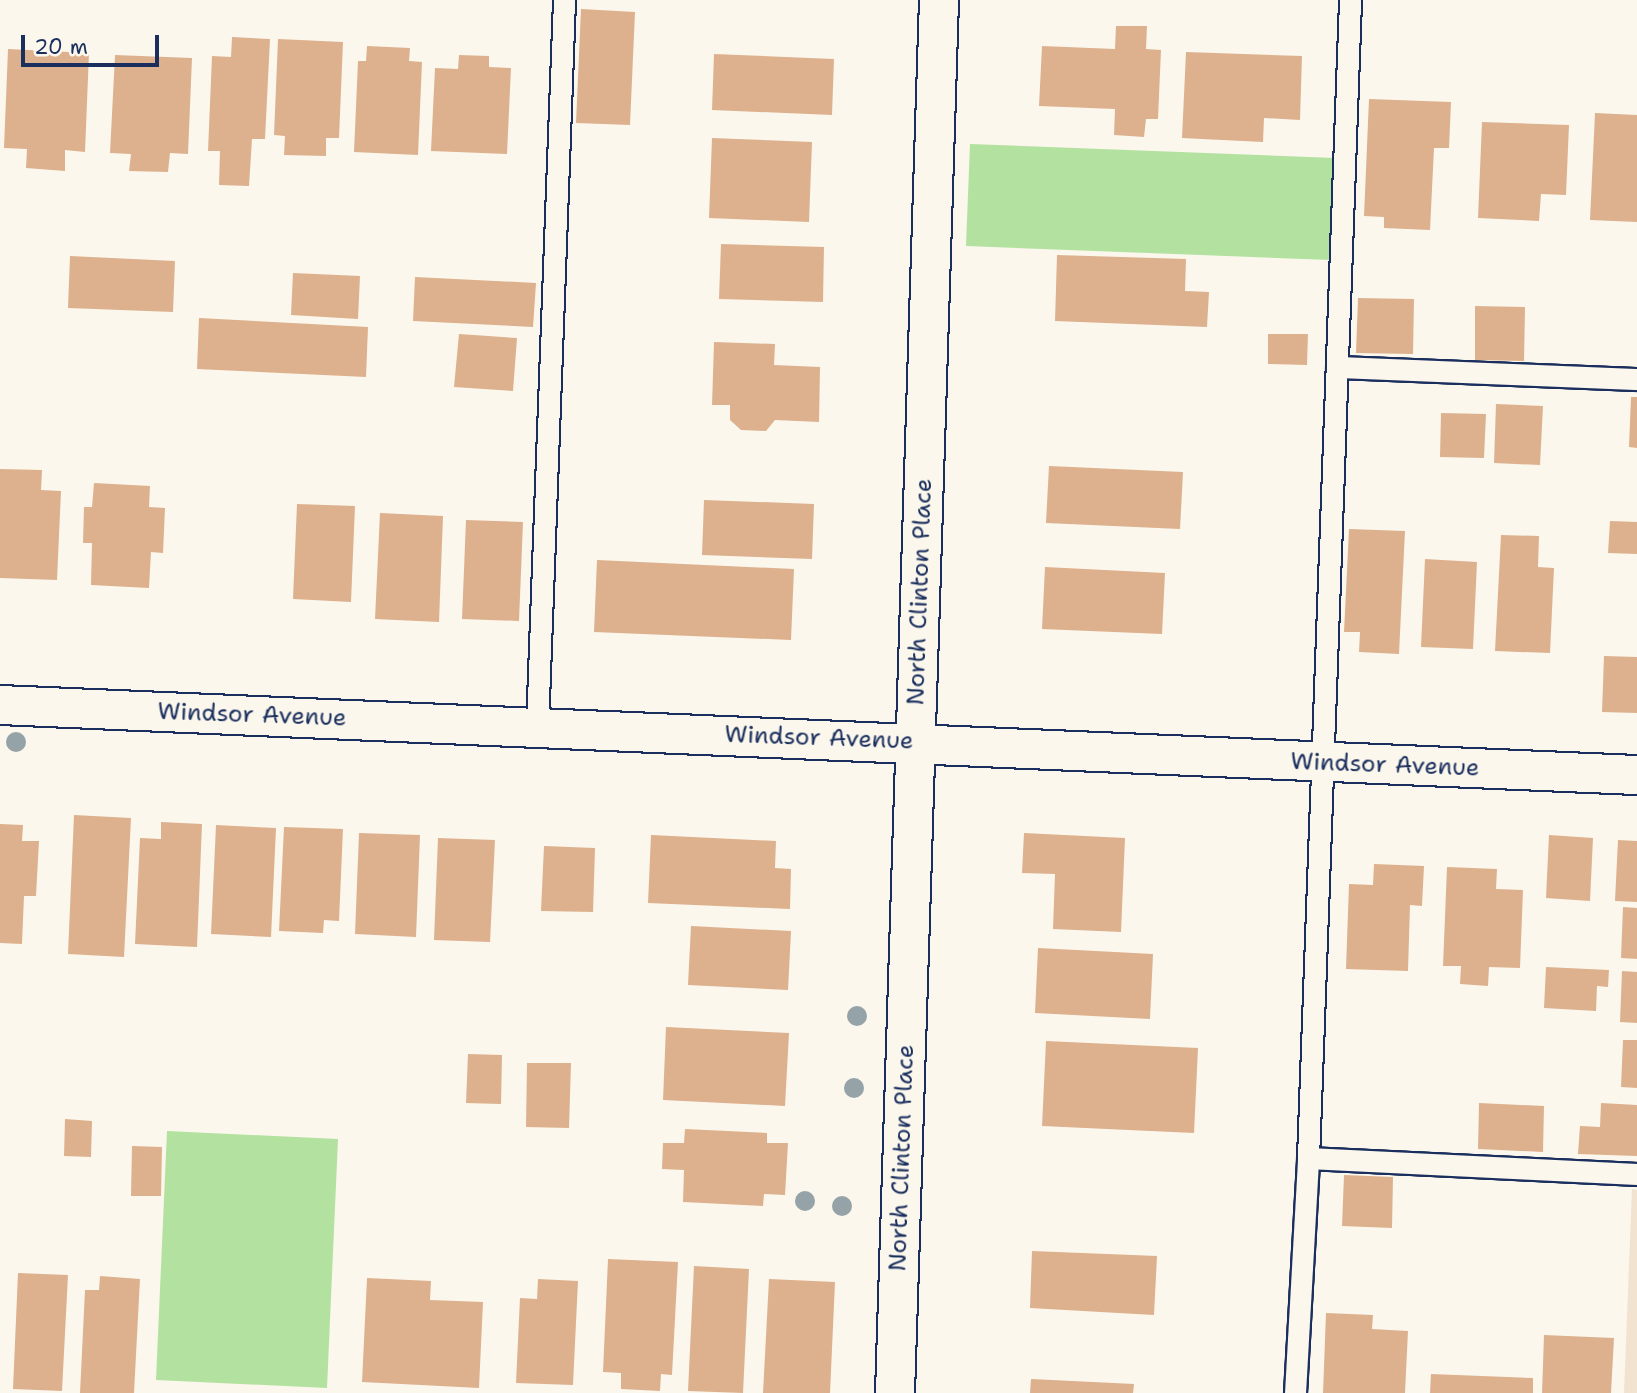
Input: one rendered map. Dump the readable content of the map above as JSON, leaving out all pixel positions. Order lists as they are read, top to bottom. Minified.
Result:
{"streets":{"street":["North Clinton Place","Windsor Avenue"]},"crossings":[["North Clinton Place","Windsor Avenue"]],"scale_bar":"20 m"}
